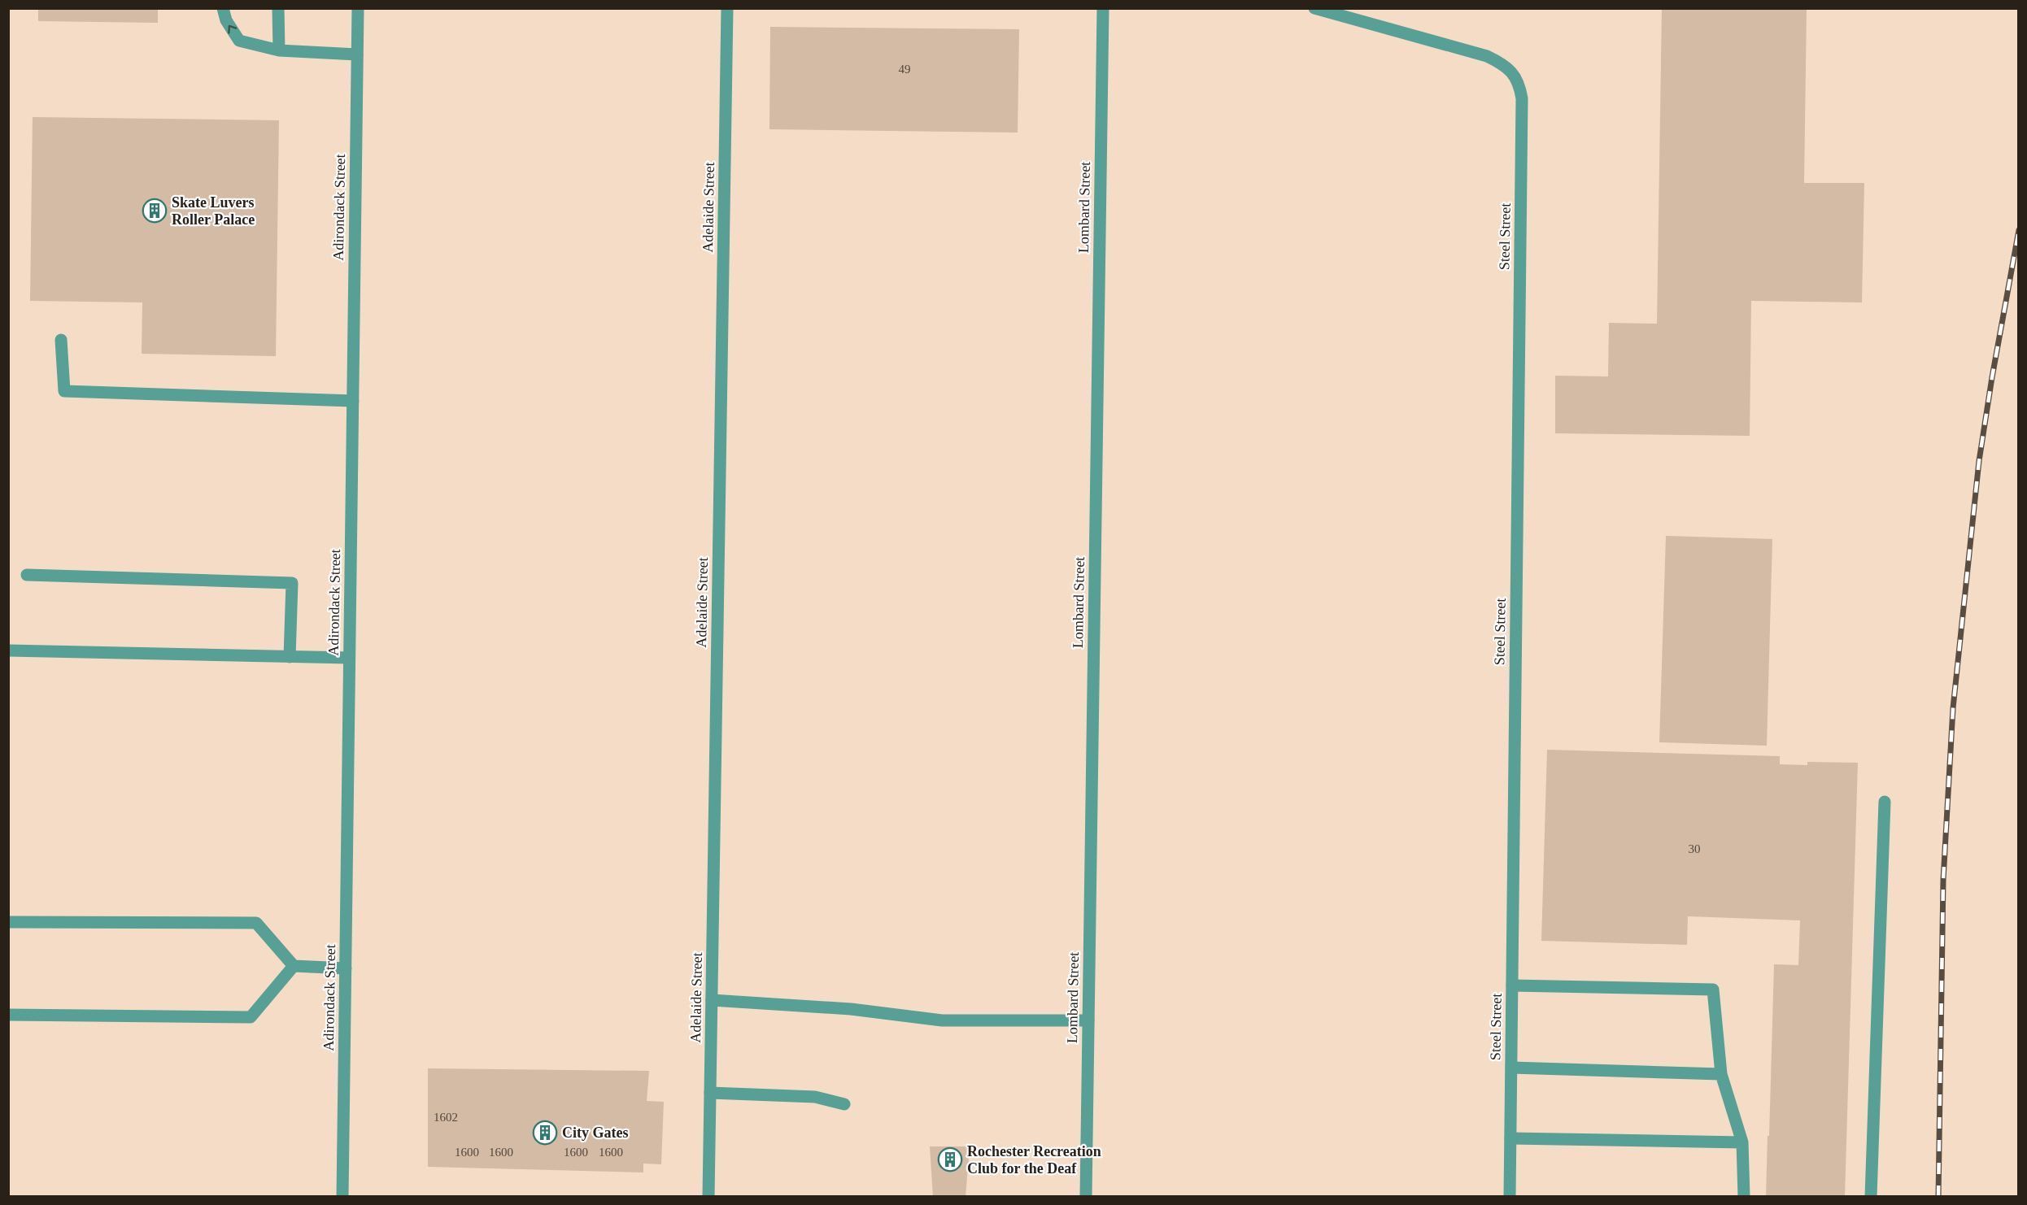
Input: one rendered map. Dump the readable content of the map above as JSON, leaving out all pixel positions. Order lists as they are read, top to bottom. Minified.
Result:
{"streets":{"street":["Adirondack Street","Adelaide Street","Lombard Street","Steel Street"]},"places":{"building":["Skate Luvers Roller Palace","City Gates","Rochester Recreation Club for the Deaf"]},"house_numbers":["49","30","1602","1600","1600","1600","1600"]}
